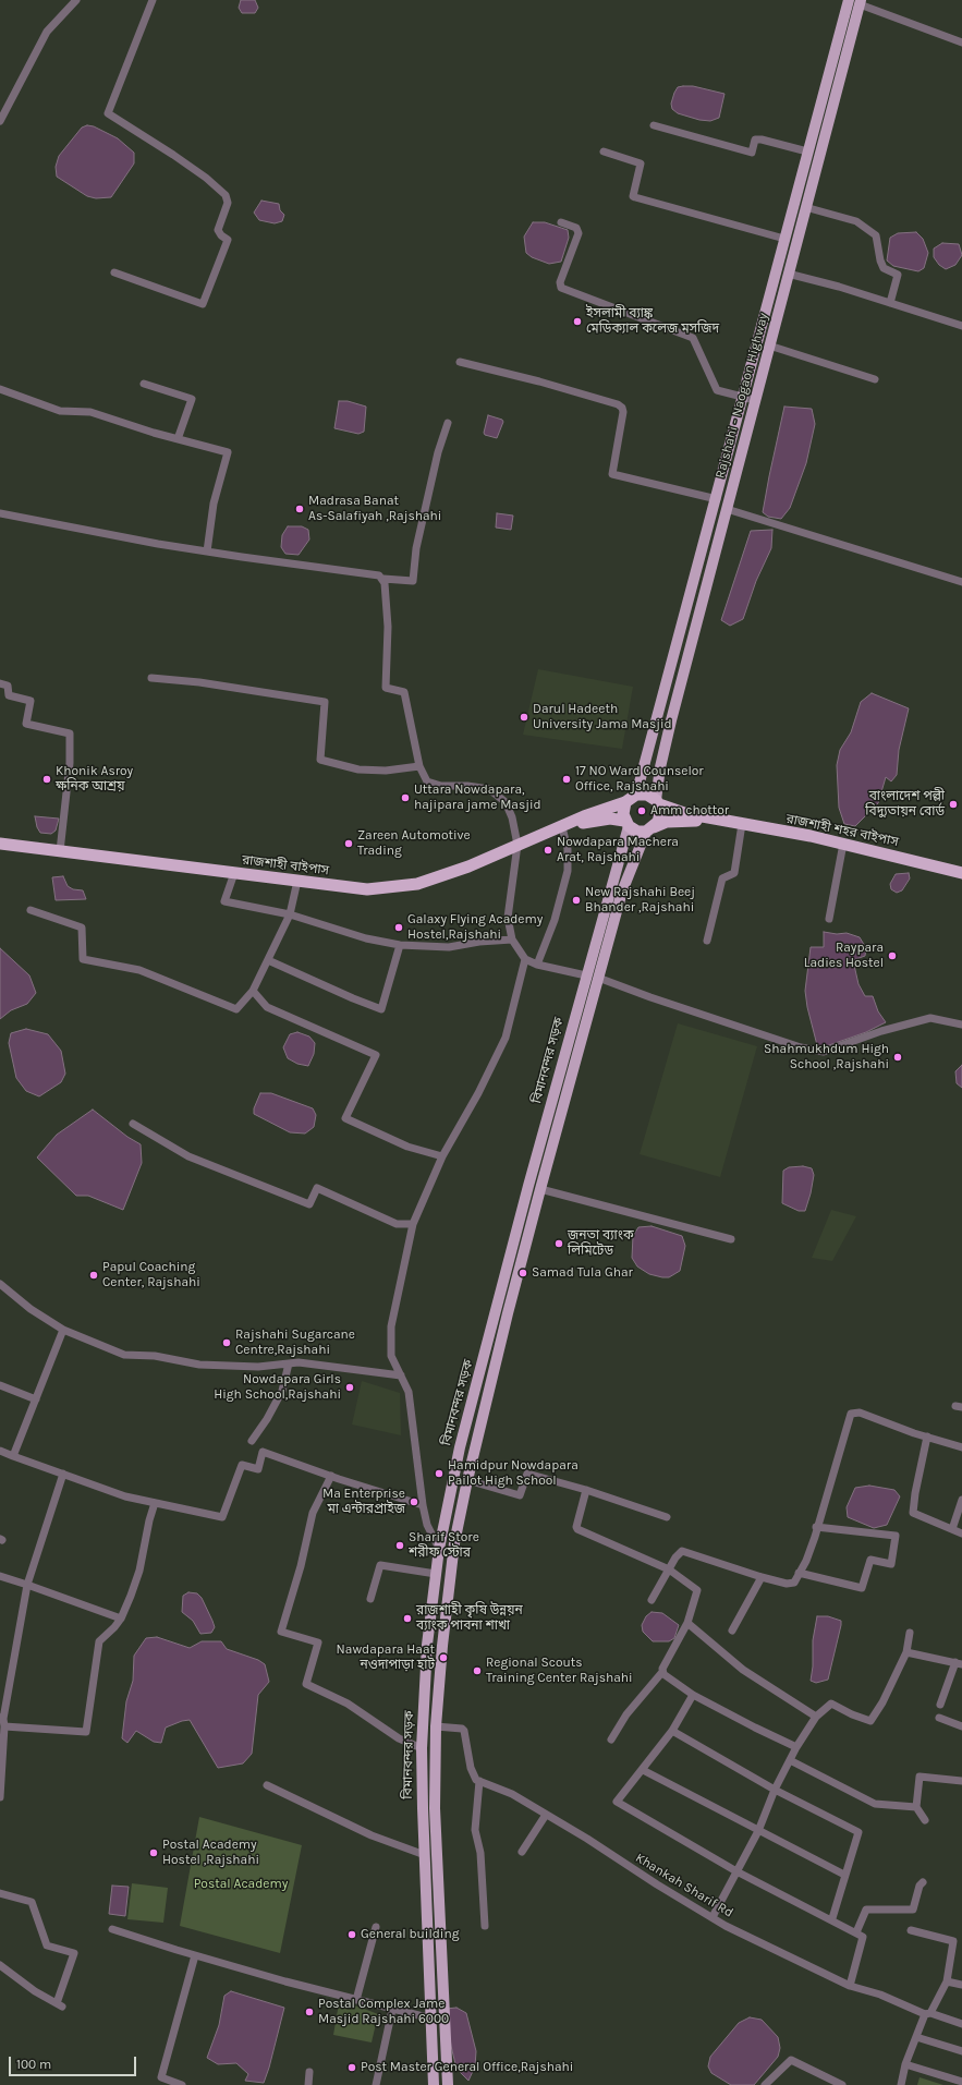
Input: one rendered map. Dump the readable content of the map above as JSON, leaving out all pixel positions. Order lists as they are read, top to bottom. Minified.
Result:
{"streets":{"highway":["রাজশাহী শহর বাইপাস","রাজশাহী বাইপাস"],"main road":["Rajshahi - Naogaon Highway","বিমানবন্দর সড়ক"],"street":["Khankah Sharif Rd"]},"crossings":[["Rajshahi - Naogaon Highway","বিমানবন্দর সড়ক"]],"parks":["Postal Academy"],"places":["ইসলামী ব্যাঙ্ক মেডিক্যাল কলেজ মসজিদ","Madrasa Banat As-Salafiyah ,Rajshahi","Darul Hadeeth University Jama Masjid","Khonik Asroy ক্ষনিক আশ্রয়","17 NO Ward Counselor Office, Rajshahi","Uttara Nowdapara, hajipara jame Masjid","বাংলাদেশ পল্লী বিদ্যুতায়ন বোর্ড","Amm chottor","Zareen Automotive Trading","Nowdapara Machera Arat, Rajshahi","New Rajshahi Beej Bhander ,Rajshahi","Galaxy Flying Academy Hostel,Rajshahi","Raypara Ladies Hostel","Shahmukhdum High School ,Rajshahi","জনতা ব্যাংক লিমিটেড","Samad Tula Ghar","Papul Coaching Center, Rajshahi","Rajshahi Sugarcane Centre,Rajshahi","Nowdapara Girls High School,Rajshahi","Hamidpur Nowdapara Pailot High School","Ma Enterprise মা এন্টারপ্রাইজ","Sharif Store শরীফ স্টোর","রাজশাহী কৃষি উন্নয়ন ব্যাংক পাবনা শাখা","Nawdapara Haat নওদাপাড়া হাট","Regional Scouts Training Center Rajshahi","Postal Academy Hostel ,Rajshahi","General building","Postal Complex Jame Masjid Rajshahi 6000","Post Master General Office,Rajshahi"],"scale_bar":"100 m"}
